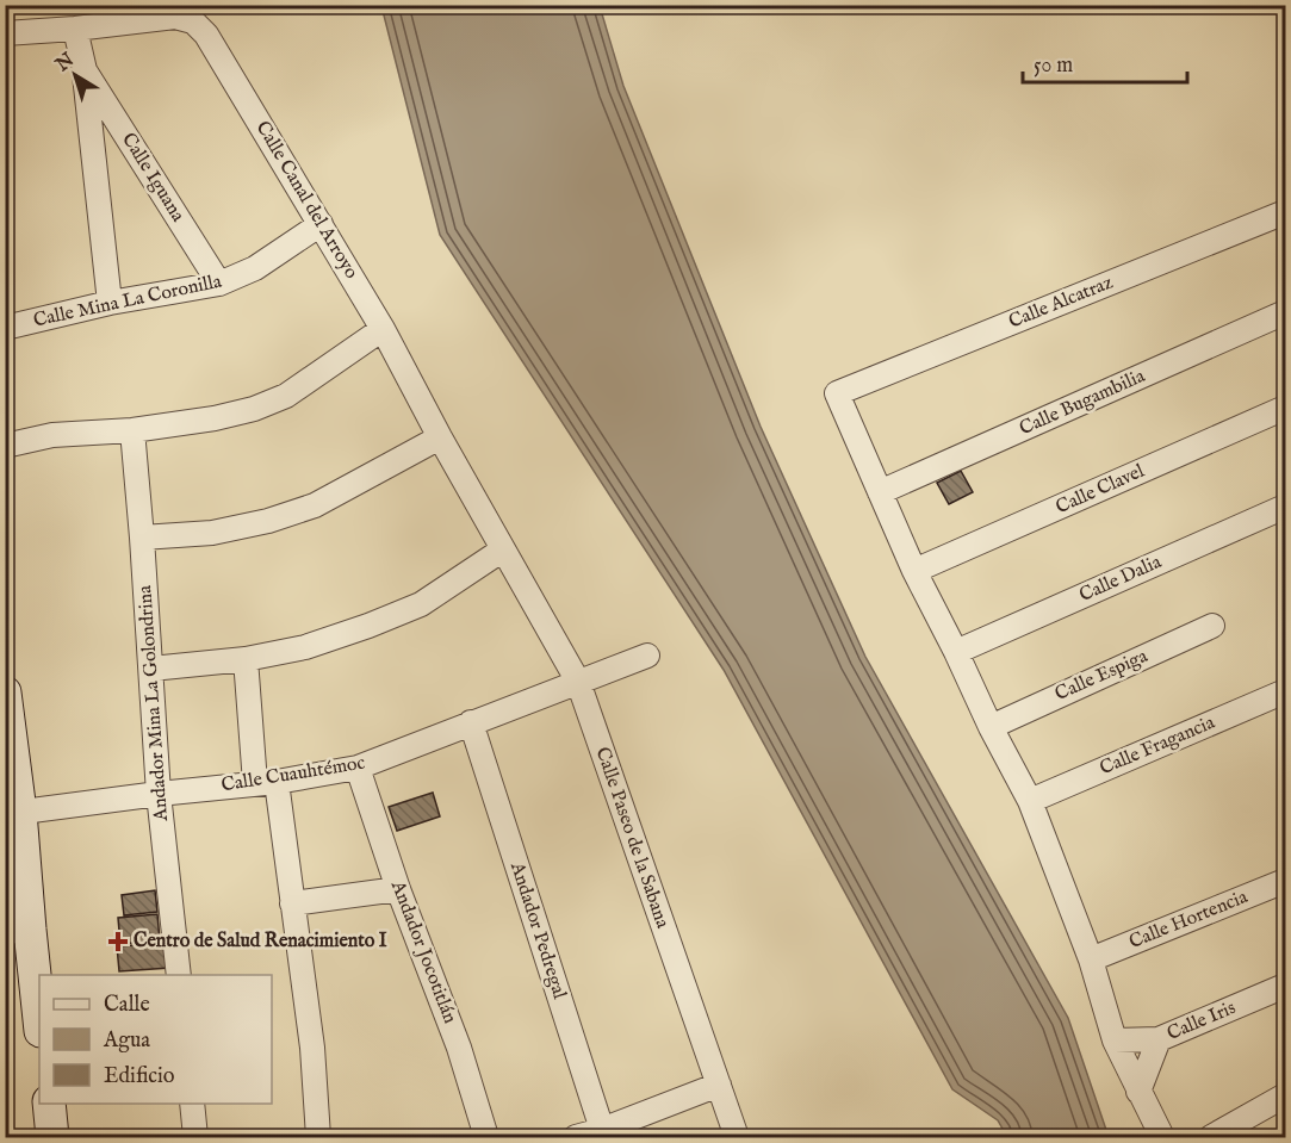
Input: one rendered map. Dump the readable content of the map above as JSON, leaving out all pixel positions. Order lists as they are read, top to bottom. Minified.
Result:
{"streets":{"street":["Calle Iguana","Calle Canal del Arroyo","Calle Mina La Coronilla","Calle Alcatraz","Calle Bugambilia","Calle Clavel","Calle Dalia","Calle Espiga","Andador Mina La Golondrina","Calle Fragancia","Calle Cuauhtémoc","Calle Paseo de la Sabana","Calle Hortencia","Andador Pedregal","Andador Jocotitlán","Calle Iris"]},"crossings":[["Calle Iguana","Calle Canal del Arroyo"],["Calle Iguana","Calle Mina La Coronilla"],["Calle Canal del Arroyo","Calle Mina La Coronilla"],["Calle Canal del Arroyo","Calle Paseo de la Sabana"],["Calle Alcatraz","Calle Bugambilia"],["Andador Mina La Golondrina","Calle Cuauhtémoc"],["Calle Cuauhtémoc","Calle Paseo de la Sabana"],["Calle Cuauhtémoc","Andador Pedregal"],["Calle Cuauhtémoc","Andador Jocotitlán"]],"places":{"health":["Centro de Salud Renacimiento I"]},"legend":["Calle","Agua","Edificio"],"scale_bar":"50 m","north":"top left"}
